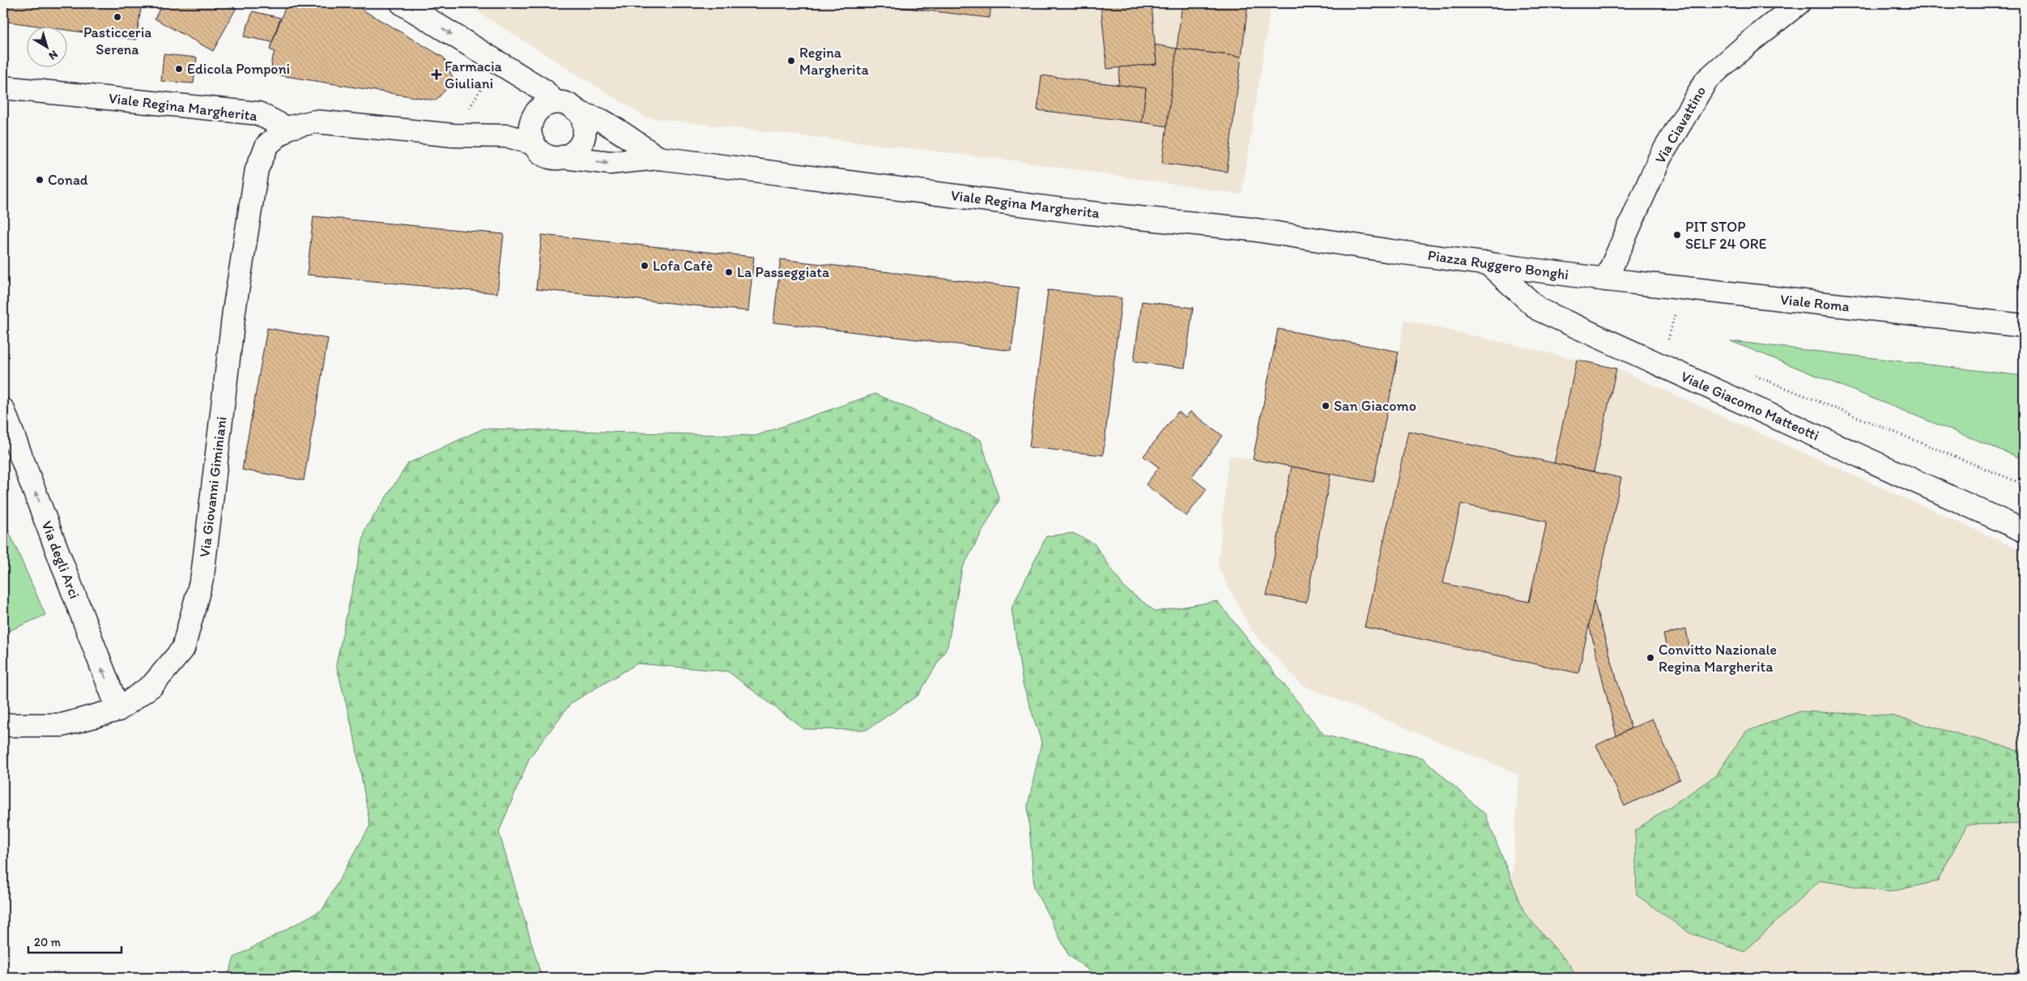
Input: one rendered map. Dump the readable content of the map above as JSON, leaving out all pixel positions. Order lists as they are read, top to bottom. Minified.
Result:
{"streets":{"street":["Viale Regina Margherita","Via Ciavattino","Piazza Ruggero Bonghi","Viale Roma","Viale Giacomo Matteotti","Via Giovanni Giminiani","Via degli Arci"]},"crossings":[["Viale Regina Margherita","Piazza Ruggero Bonghi"],["Viale Regina Margherita","Via Giovanni Giminiani"],["Via Ciavattino","Piazza Ruggero Bonghi"],["Via Ciavattino","Viale Roma"],["Piazza Ruggero Bonghi","Viale Roma"],["Piazza Ruggero Bonghi","Viale Giacomo Matteotti"],["Via Giovanni Giminiani","Via degli Arci"]],"one_way":["Via degli Arci"],"places":{"other":["Pasticceria Serena","Regina Margherita","Edicola Pomponi","Conad","PIT STOP SELF 24 ORE","Lofa Cafè","La Passeggiata","San Giacomo","Convitto Nazionale Regina Margherita"],"health":["Farmacia Giuliani"]},"scale_bar":"20 m","north":"bottom right"}
